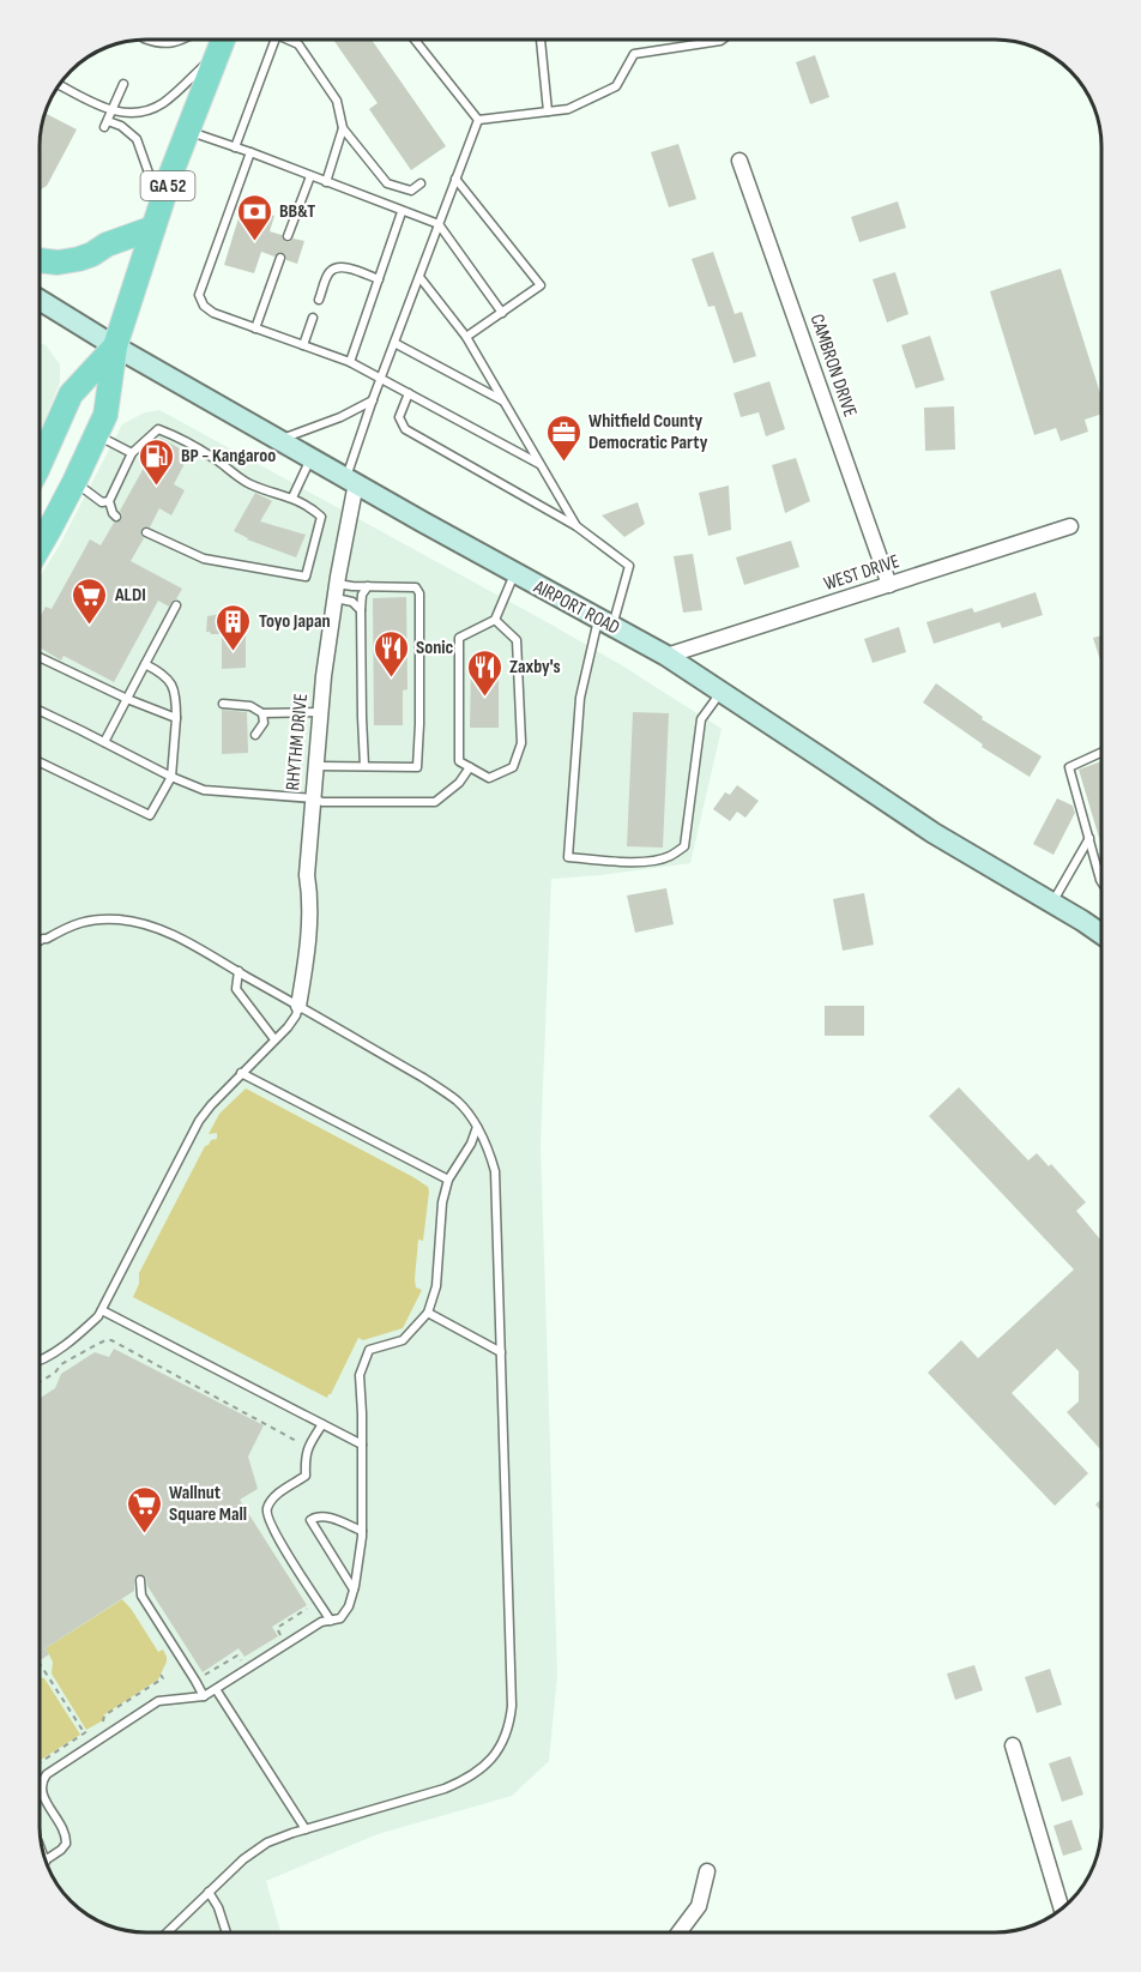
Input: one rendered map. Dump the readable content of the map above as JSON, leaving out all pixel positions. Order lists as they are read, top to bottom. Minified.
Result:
{"streets":{"main road":["GA 52"],"street":["CAMBRON DRIVE","WEST DRIVE","AIRPORT ROAD","RHYTHM DRIVE"]},"crossings":[["GA 52","AIRPORT ROAD"],["CAMBRON DRIVE","WEST DRIVE"],["WEST DRIVE","AIRPORT ROAD"],["AIRPORT ROAD","RHYTHM DRIVE"]],"places":{"bank":["BB&T"],"office":["Whitfield County Democratic Party"],"fuel station":["BP - Kangaroo"],"supermarket":["ALDI","Wallnut Square Mall"],"building":["Toyo Japan"],"restaurant":["Sonic","Zaxby's"]}}
